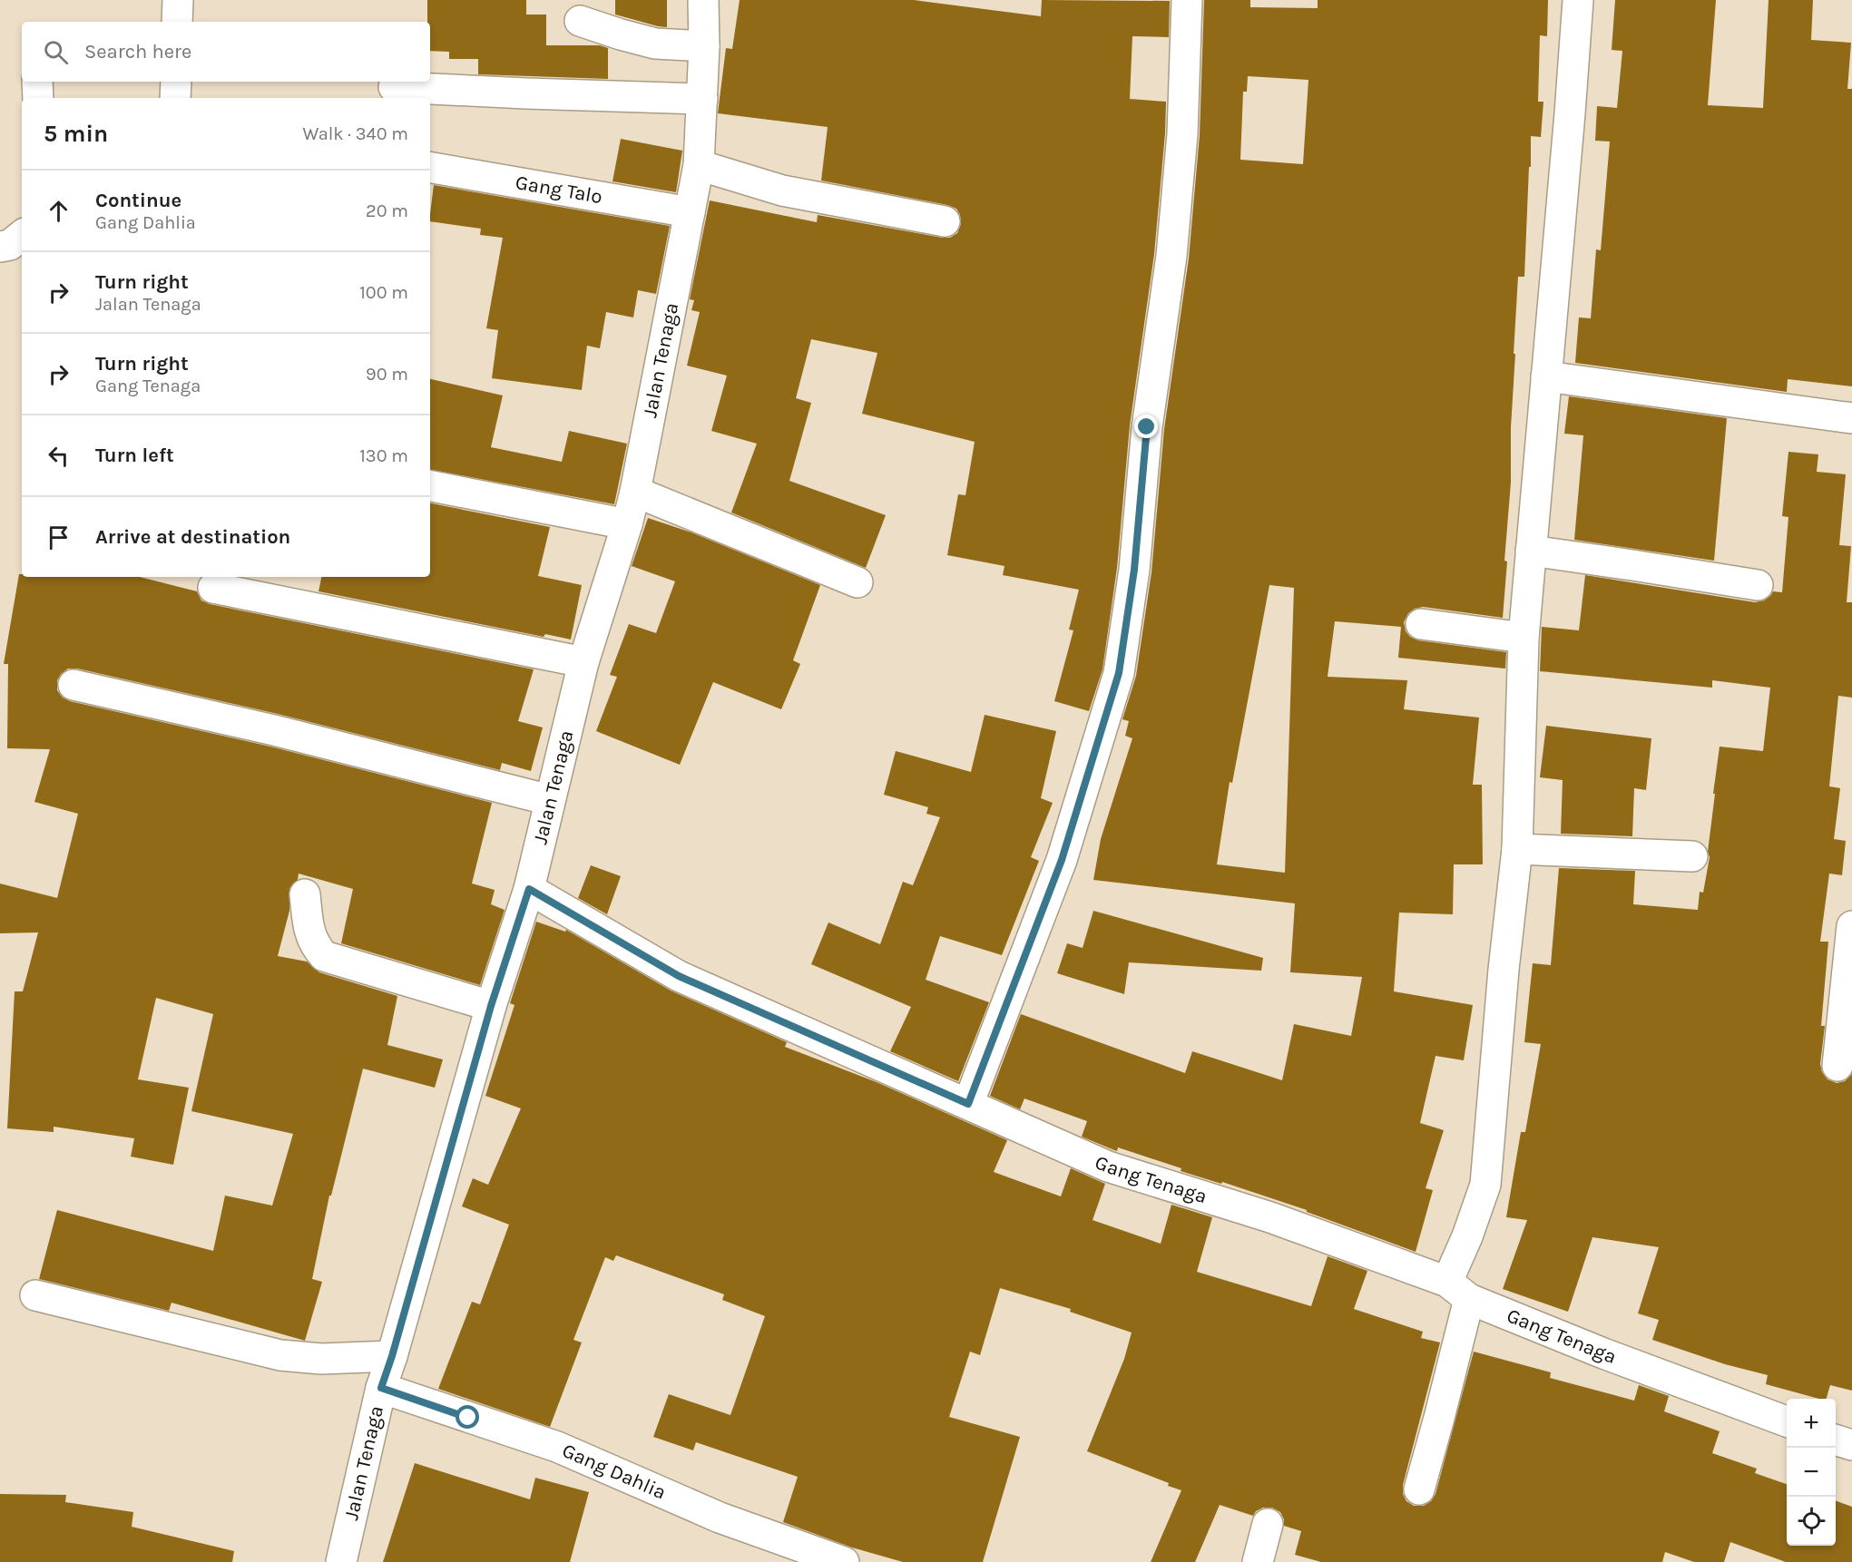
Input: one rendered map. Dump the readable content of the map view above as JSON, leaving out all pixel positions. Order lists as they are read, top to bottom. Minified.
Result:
{"streets":{"street":["Gang Talo","Jalan Tenaga","Gang Tenaga","Gang Dahlia"]},"crossings":[["Gang Talo","Jalan Tenaga"],["Jalan Tenaga","Gang Tenaga"],["Jalan Tenaga","Gang Dahlia"]],"page":{"search":"Search here","heading":["5 min","Walk · 340 m"],"list":[["Continue","Gang Dahlia","20 m"],["Turn right","Jalan Tenaga","100 m"],["Turn right","Gang Tenaga","90 m"],["Turn left","130 m"],"Arrive at destination"],"map_buttons":["+","−"]}}
